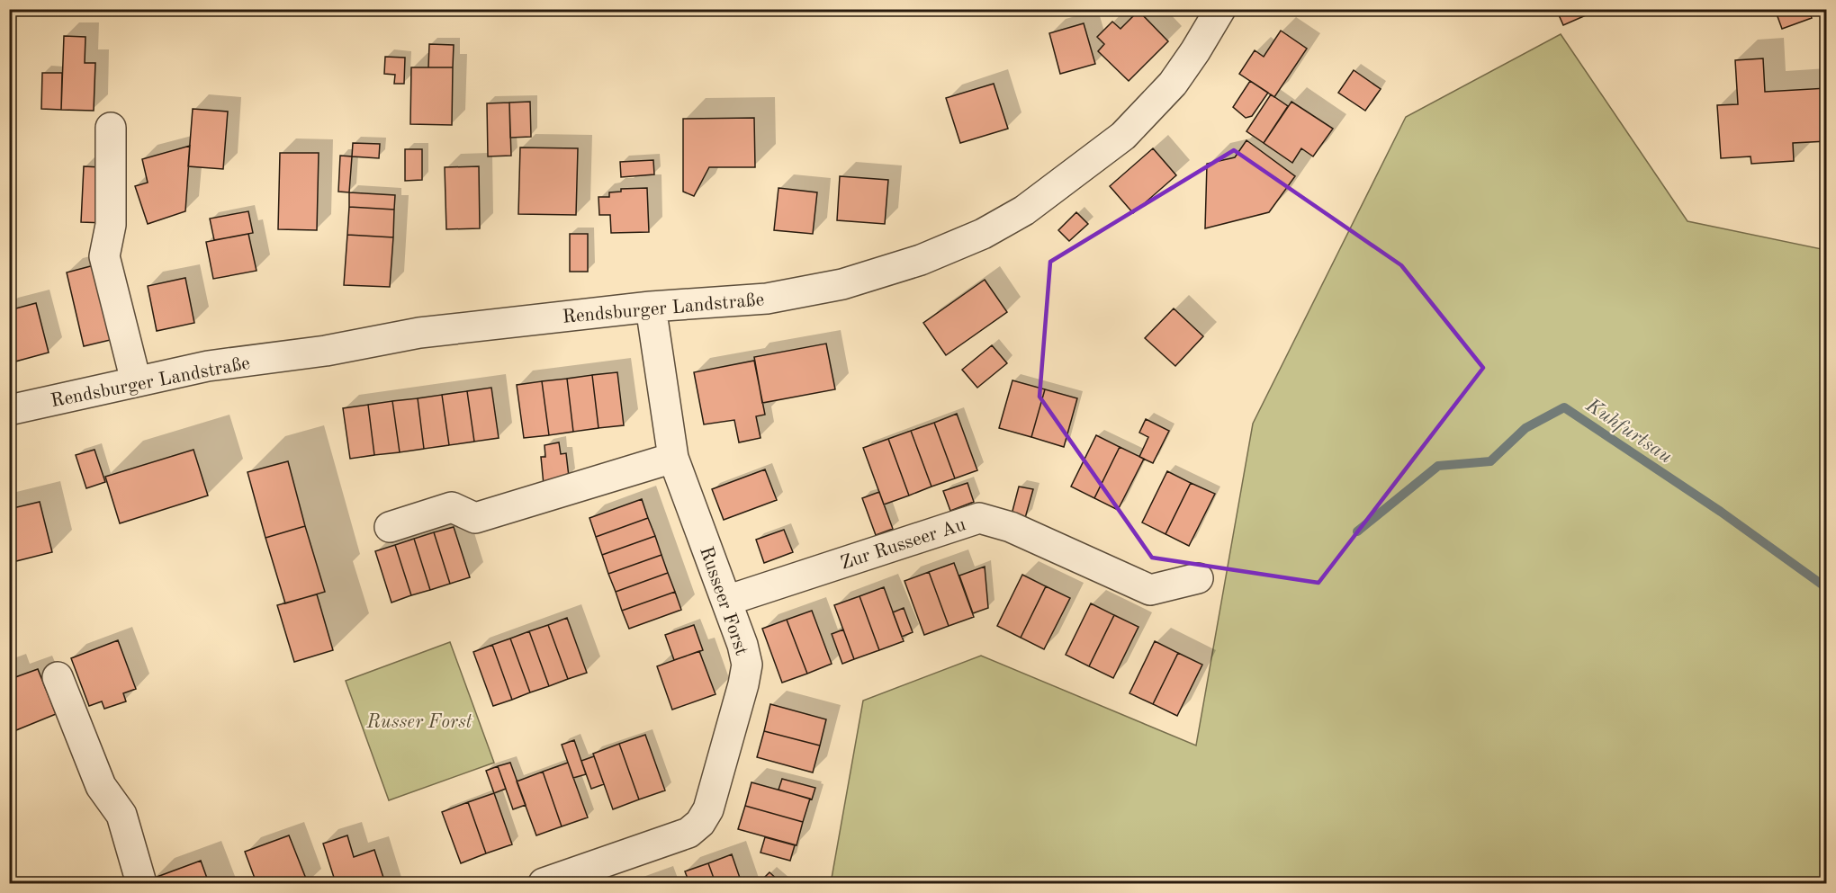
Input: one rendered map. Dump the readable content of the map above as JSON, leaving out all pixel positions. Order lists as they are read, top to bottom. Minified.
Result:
{"streets":{"street":["Rendsburger Landstraße","Zur Russeer Au","Russeer Forst"]},"crossings":[["Rendsburger Landstraße","Russeer Forst"],["Zur Russeer Au","Russeer Forst"]],"water":["Kuhfurtsau"],"parks":["Russer Forst"]}
